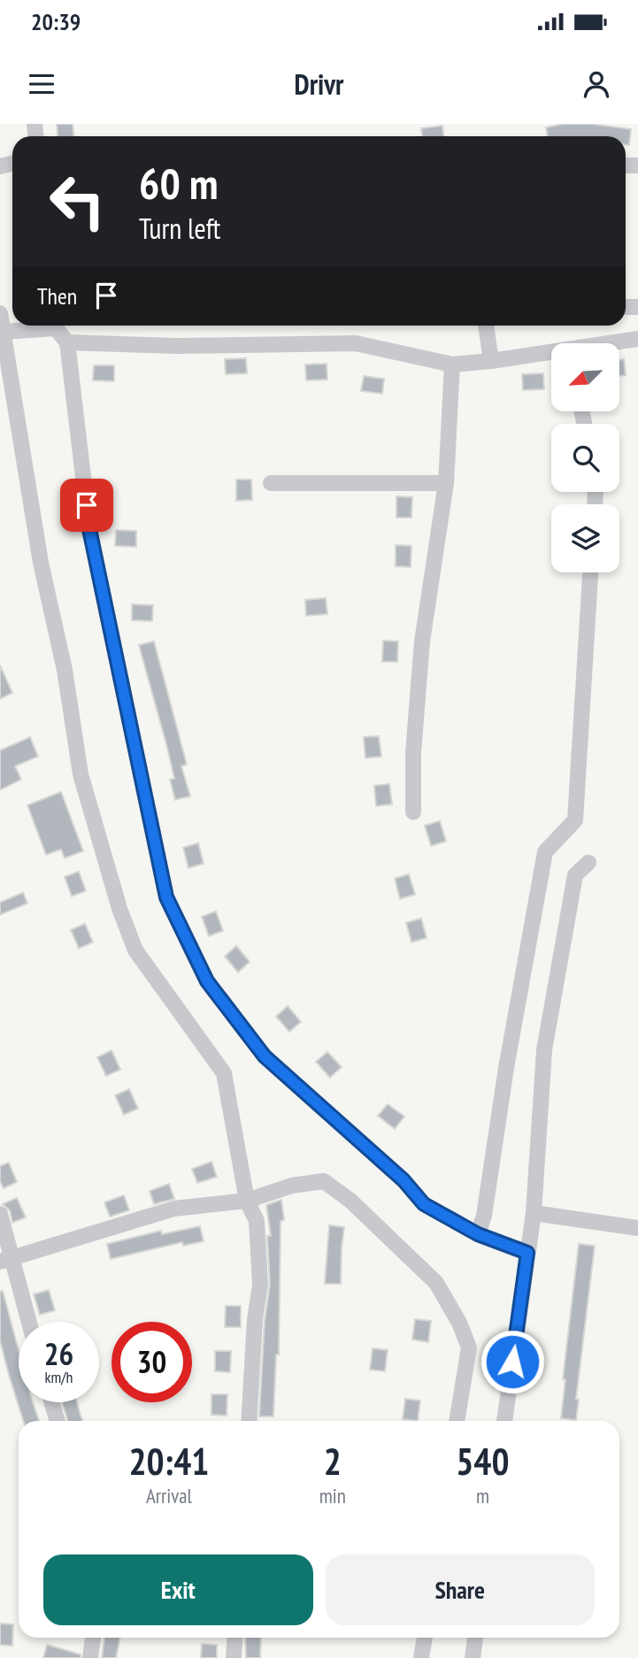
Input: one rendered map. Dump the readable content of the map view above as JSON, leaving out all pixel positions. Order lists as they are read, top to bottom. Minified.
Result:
{"north":"bottom left","page":{"status":"20:39","header":"Drivr","turn":["60 m","Turn left"],"then":"Then","speed":"26 km/h","limit":"30","eta":["20:41","Arrival","2","min","540","m"],"buttons":["Exit","Share"]}}
